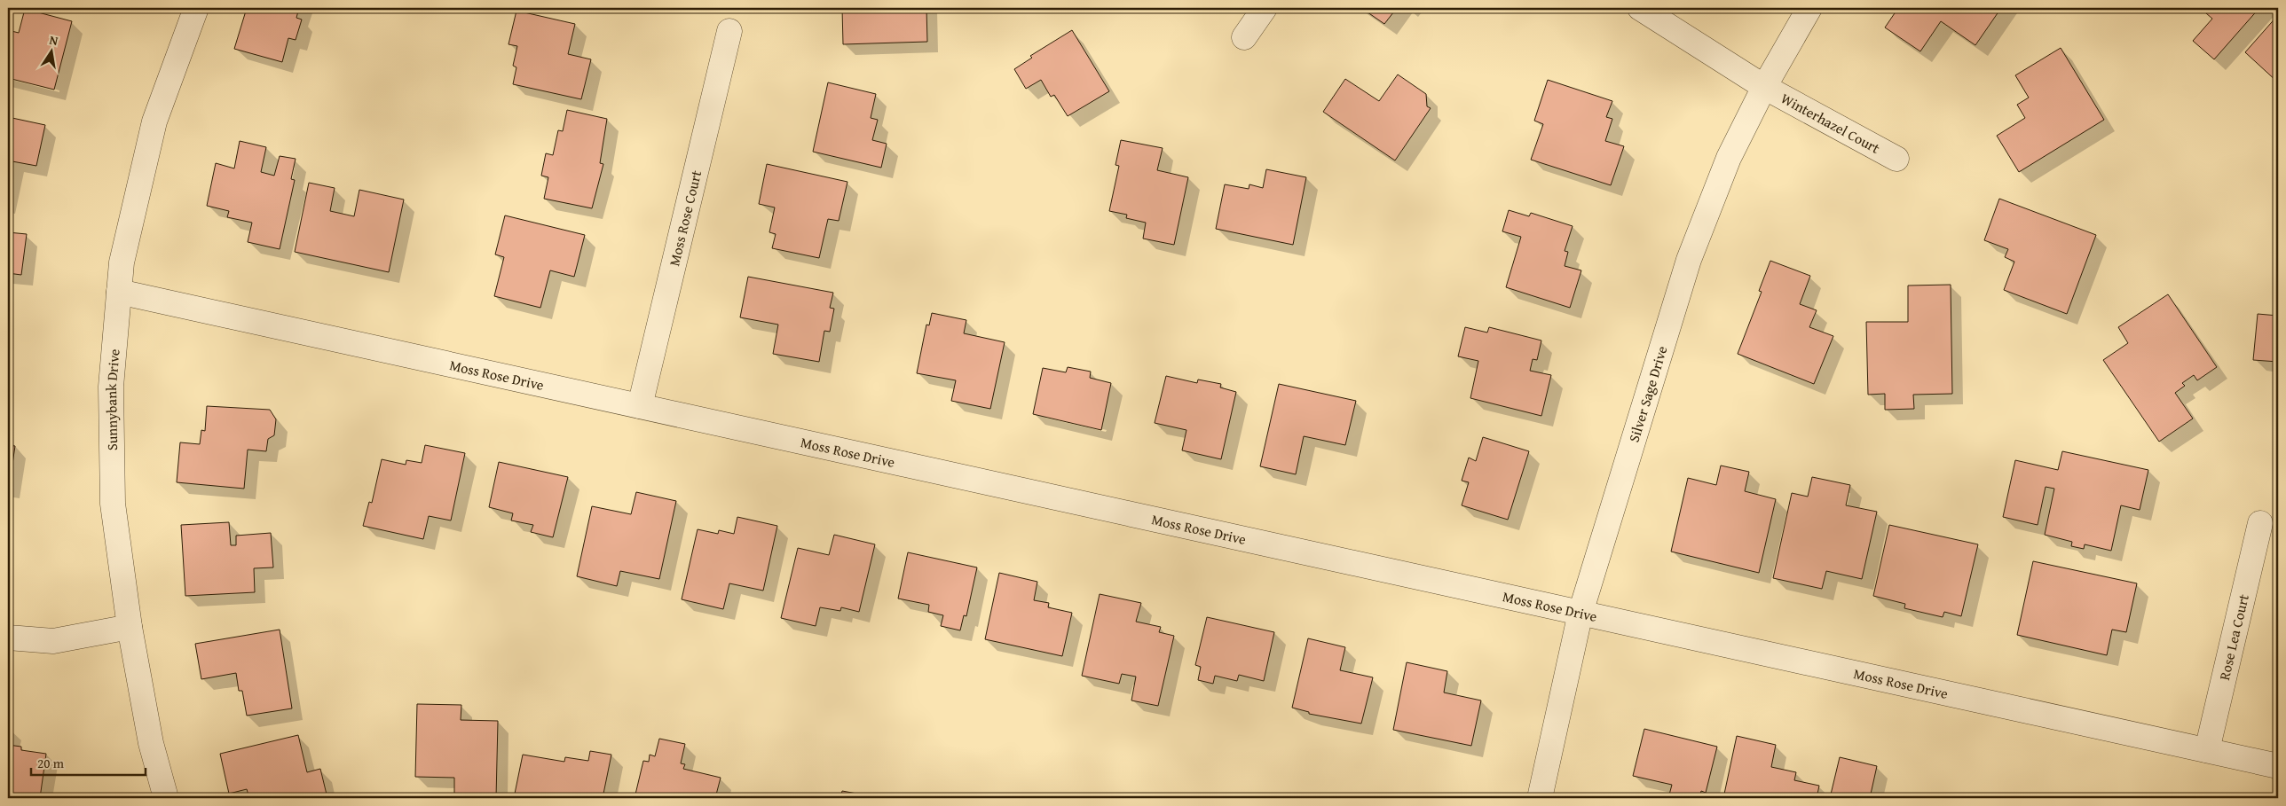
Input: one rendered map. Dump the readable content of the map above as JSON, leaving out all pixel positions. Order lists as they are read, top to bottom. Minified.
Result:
{"streets":{"street":["Winterhazel Court","Moss Rose Court","Moss Rose Drive","Silver Sage Drive","Sunnybank Drive","Rose Lea Court"]},"crossings":[["Winterhazel Court","Silver Sage Drive"],["Moss Rose Court","Moss Rose Drive"],["Moss Rose Drive","Silver Sage Drive"],["Moss Rose Drive","Sunnybank Drive"],["Moss Rose Drive","Rose Lea Court"]],"scale_bar":"20 m","north":"top"}
